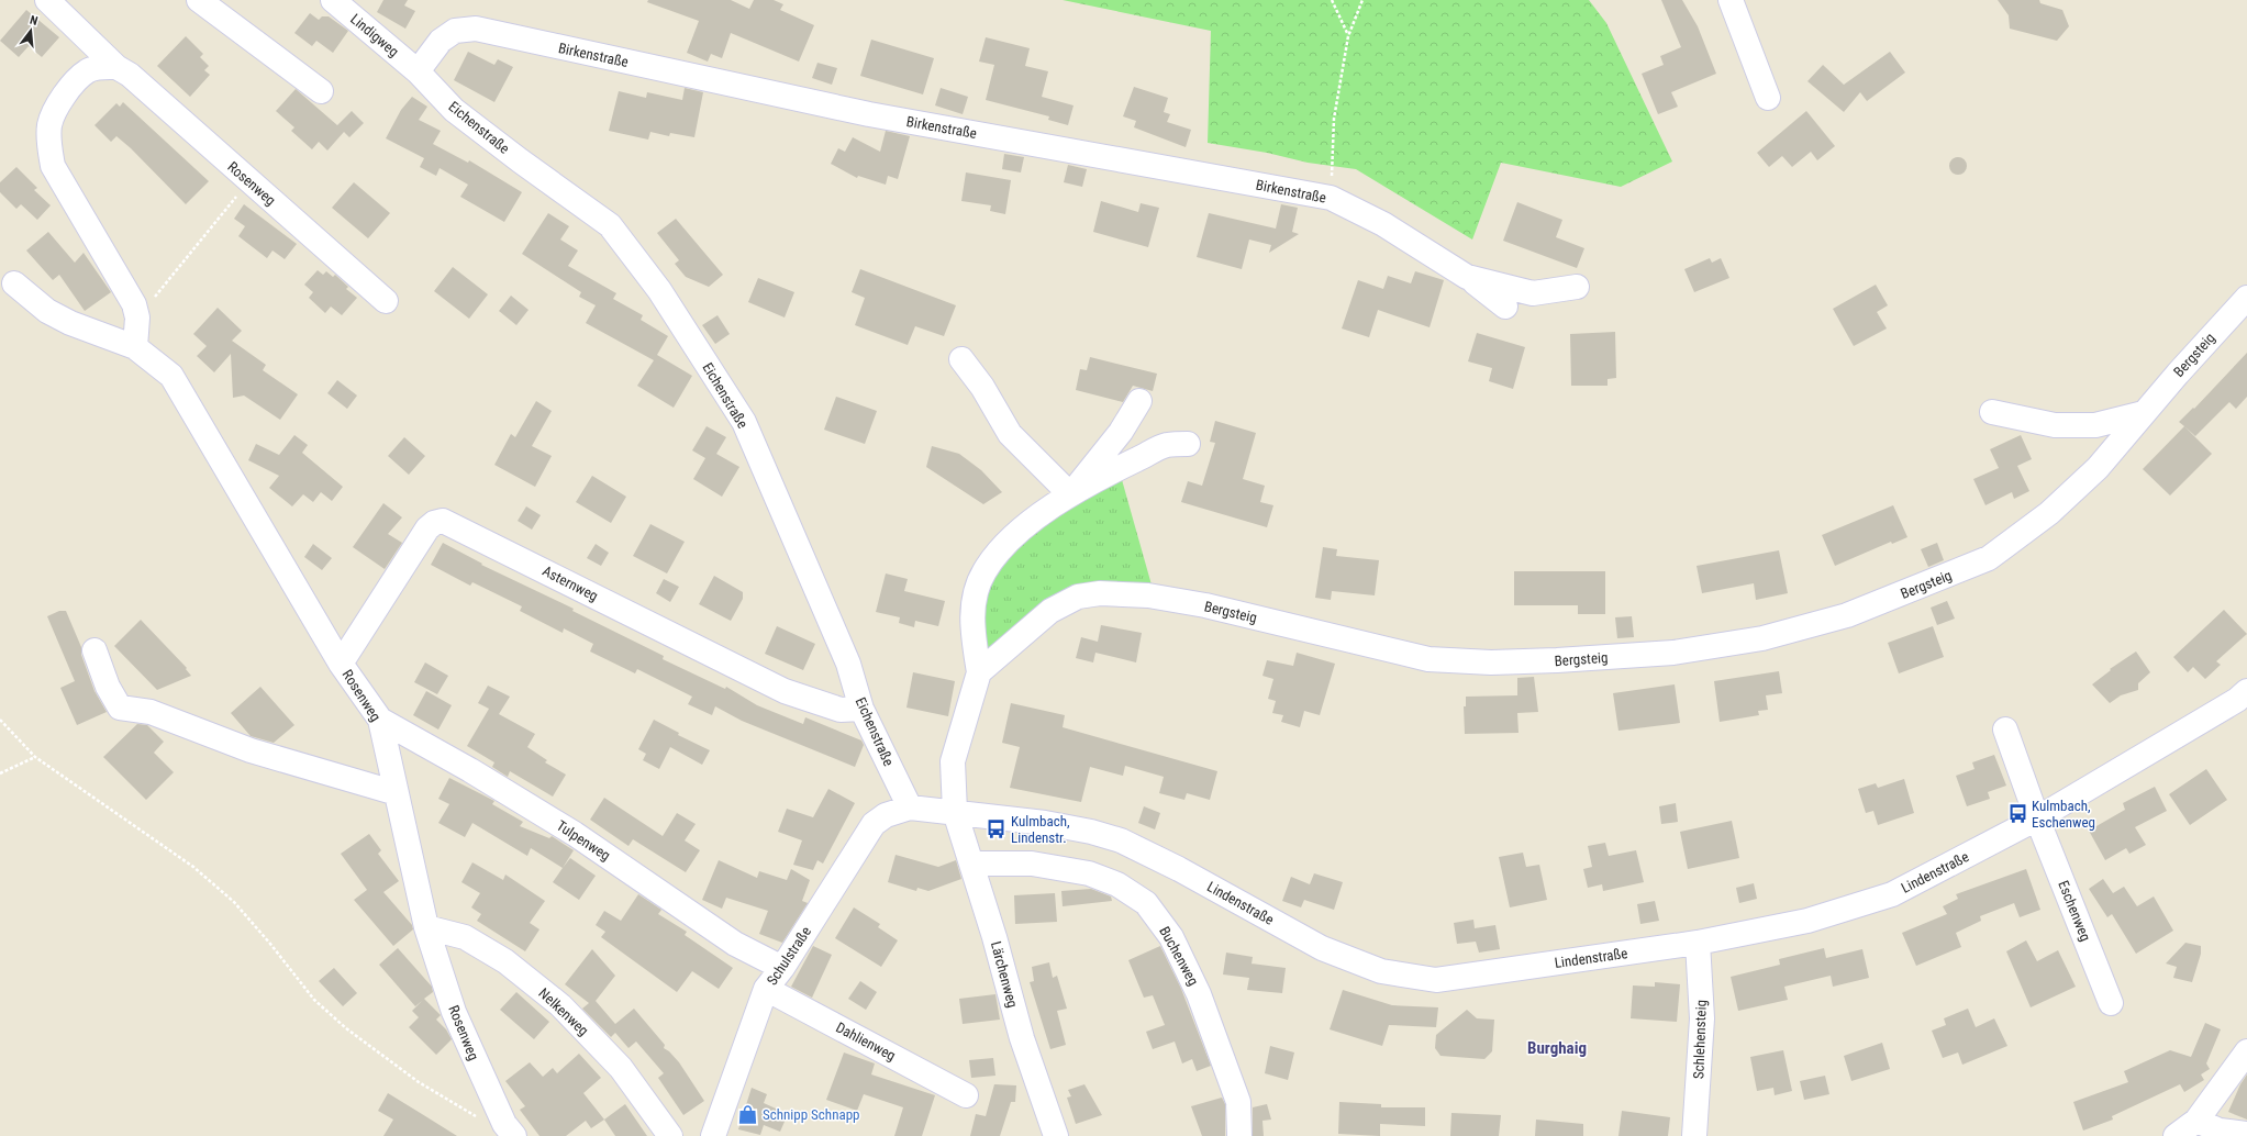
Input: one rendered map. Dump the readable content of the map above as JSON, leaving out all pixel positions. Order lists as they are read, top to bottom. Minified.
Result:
{"streets":{"street":["Lindigweg","Birkenstraße","Eichenstraße","Rosenweg","Bergsteig","Asternweg","Tulpenweg","Lindenstraße","Eschenweg","Schulstraße","Buchenweg","Lärchenweg","Nelkenweg","Schlehensteig","Dahlienweg"]},"crossings":[["Lindigweg","Birkenstraße"],["Lindigweg","Eichenstraße"],["Birkenstraße","Eichenstraße"],["Eichenstraße","Asternweg"],["Eichenstraße","Lindenstraße"],["Eichenstraße","Schulstraße"],["Rosenweg","Asternweg"],["Rosenweg","Tulpenweg"],["Rosenweg","Nelkenweg"],["Tulpenweg","Schulstraße"],["Lindenstraße","Eschenweg"],["Lindenstraße","Schulstraße"],["Lindenstraße","Lärchenweg"],["Lindenstraße","Schlehensteig"],["Schulstraße","Dahlienweg"],["Buchenweg","Lärchenweg"]],"districts":["Burghaig"],"places":{"bus stop":["Kulmbach, Eschenweg","Kulmbach, Lindenstr."],"shop":["Schnipp Schnapp"]},"north":"top"}
